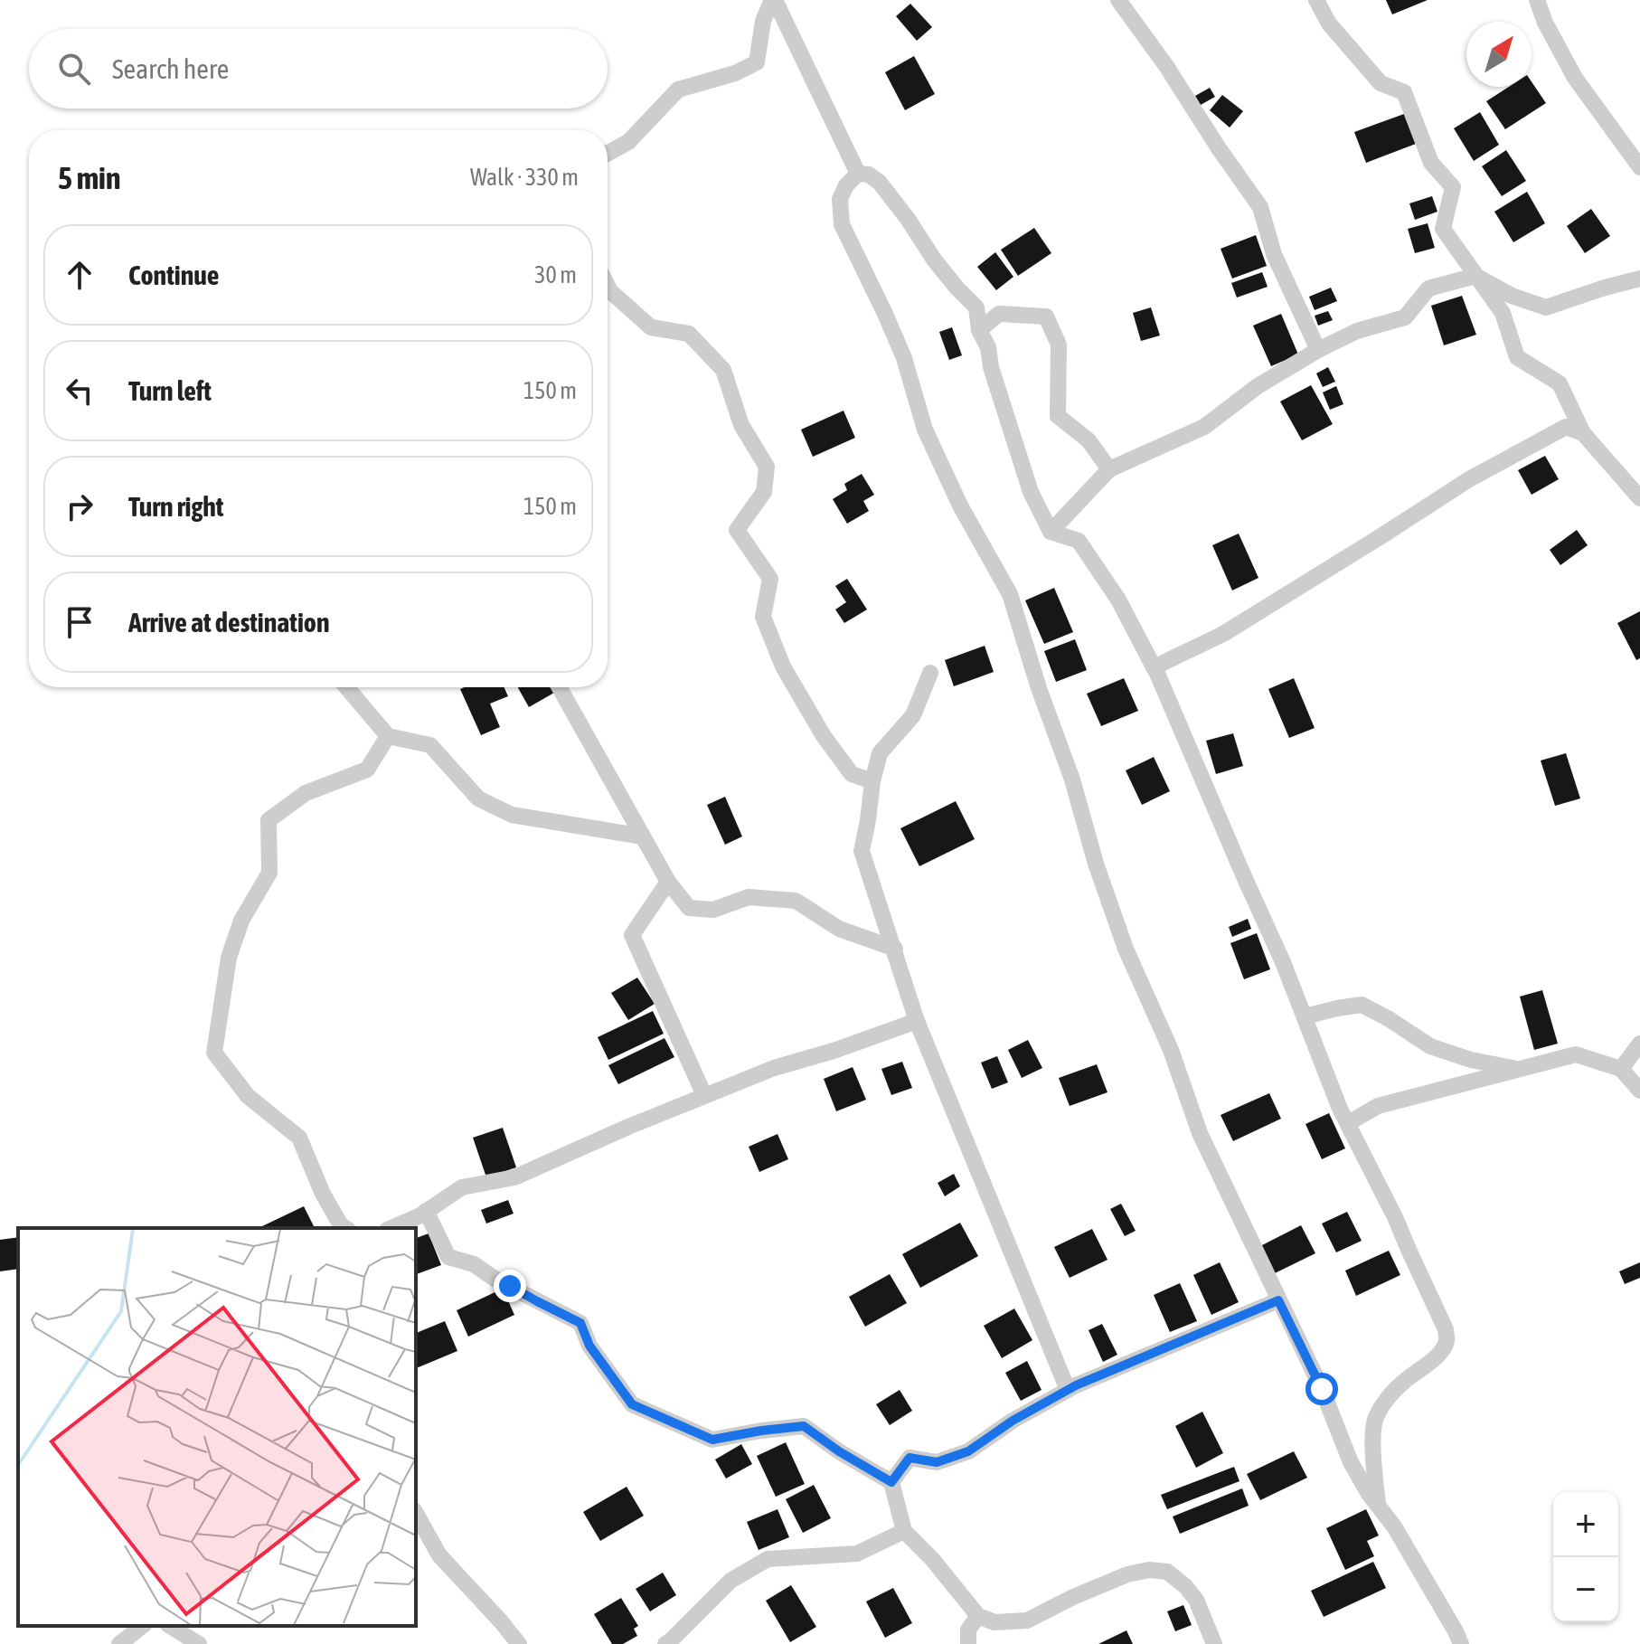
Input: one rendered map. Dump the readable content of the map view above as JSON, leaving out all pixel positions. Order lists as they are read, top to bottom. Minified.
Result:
{"north":"top right","page":{"search":"Search here","heading":["5 min","Walk · 330 m"],"list":[["Continue","30 m"],["Turn left","150 m"],["Turn right","150 m"],"Arrive at destination"],"map_buttons":["+","−"]}}
